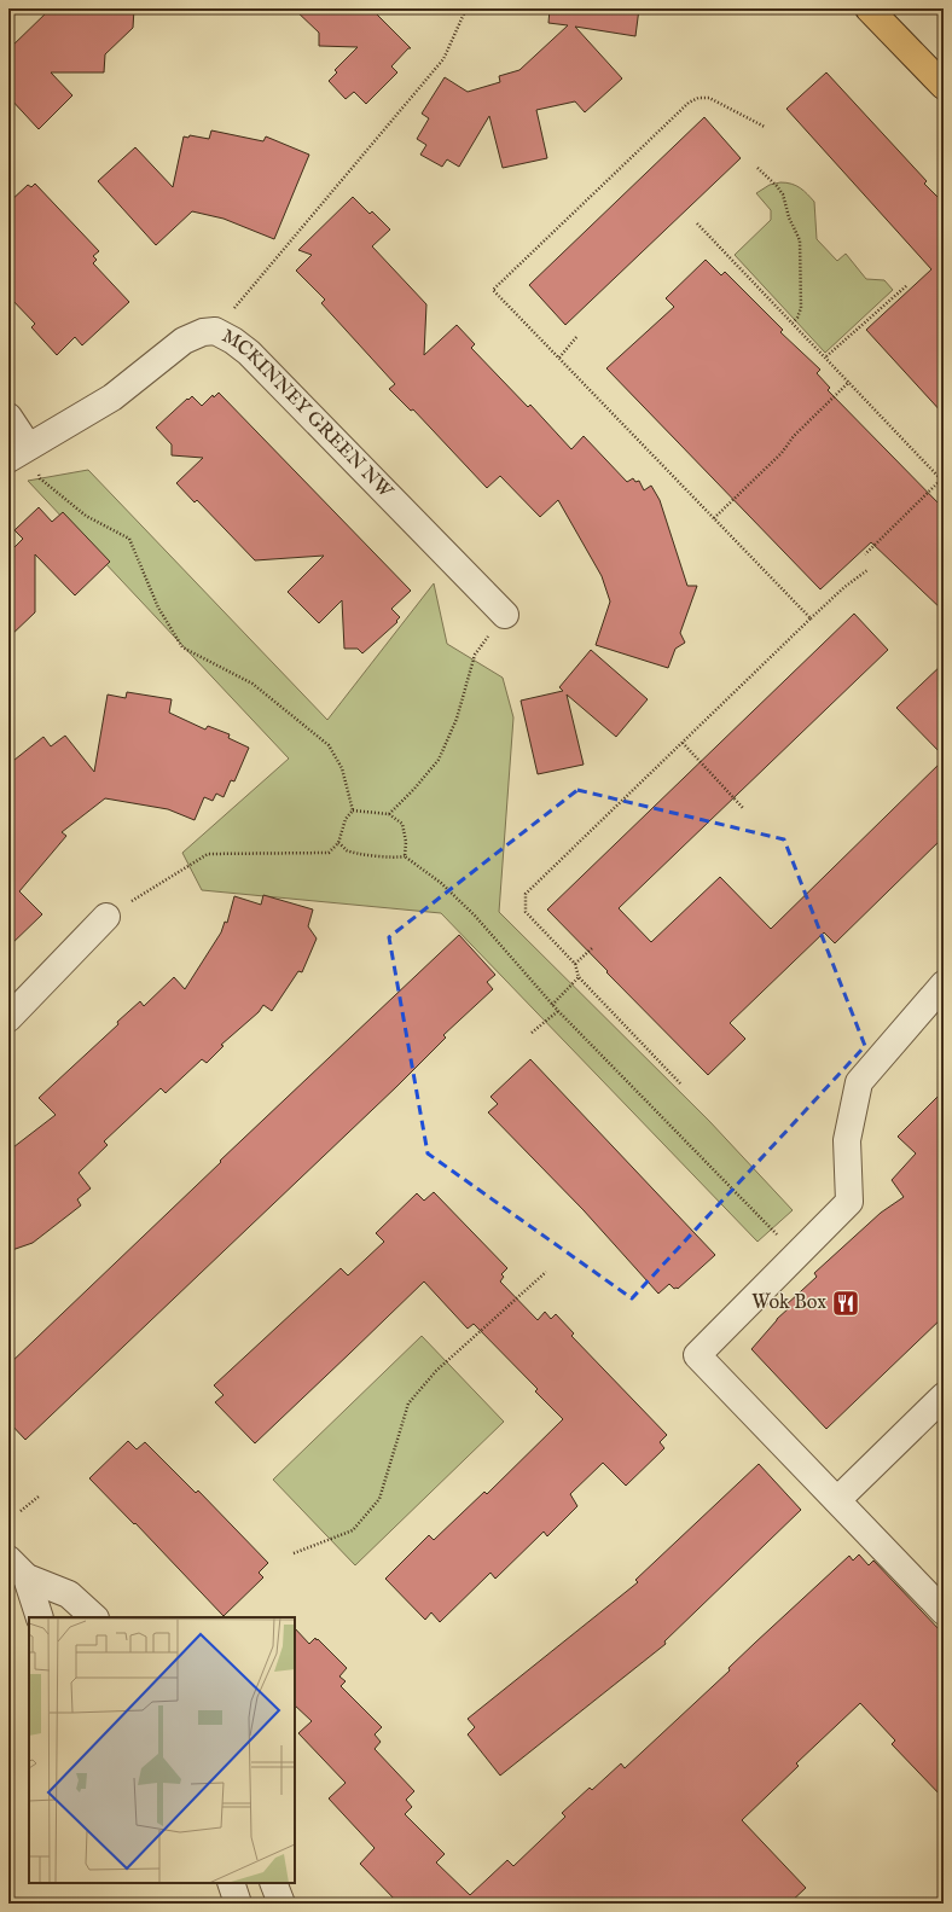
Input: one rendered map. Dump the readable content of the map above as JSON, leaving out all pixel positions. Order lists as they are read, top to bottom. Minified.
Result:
{"streets":{"street":["MCKINNEY GREEN NW"]},"places":{"restaurant":["Wok Box"]}}
